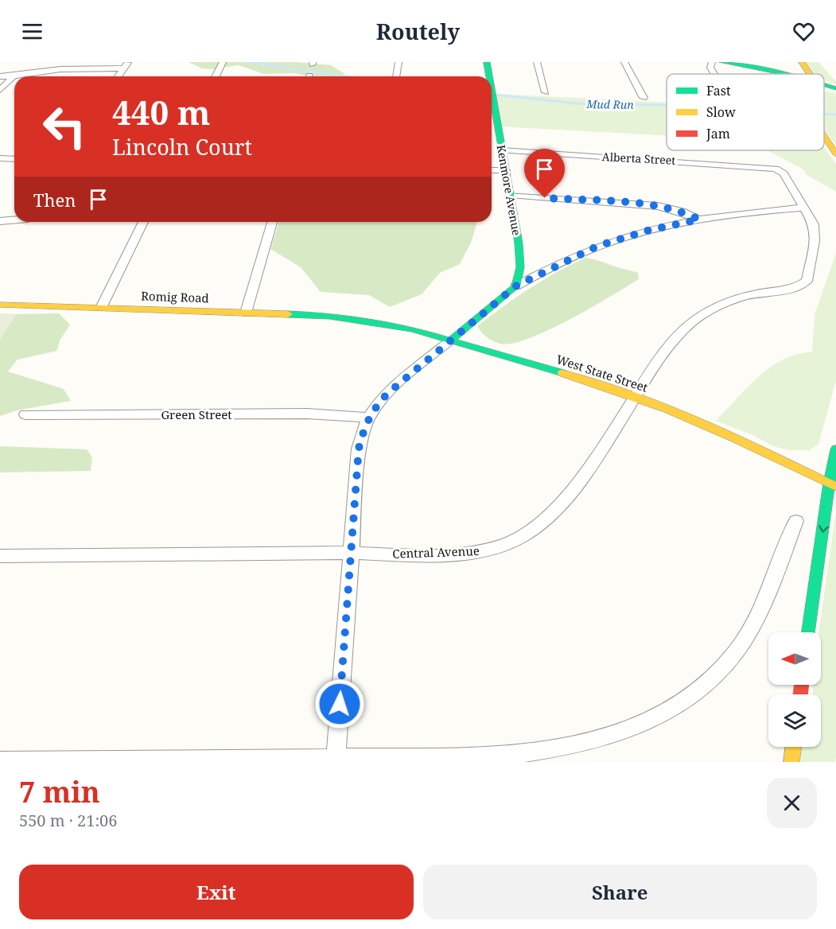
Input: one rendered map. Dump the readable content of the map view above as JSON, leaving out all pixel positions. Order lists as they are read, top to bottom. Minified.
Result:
{"streets":{"main road":["Kenmore Avenue","Romig Road","West State Street"],"street":["Alberta Street","Green Street","Central Avenue"]},"crossings":[["Alberta Street","Kenmore Avenue"],["Alberta Street","Central Avenue"],["Romig Road","West State Street"],["West State Street","Central Avenue"]],"water":["Mud Run"],"legend":["Fast","Slow","Jam"],"north":"left","page":{"header":"Routely","turn":["440 m","Lincoln Court"],"then":"Then","heading":["7 min","550 m · 21:06"],"buttons":["Exit","Share"]}}
